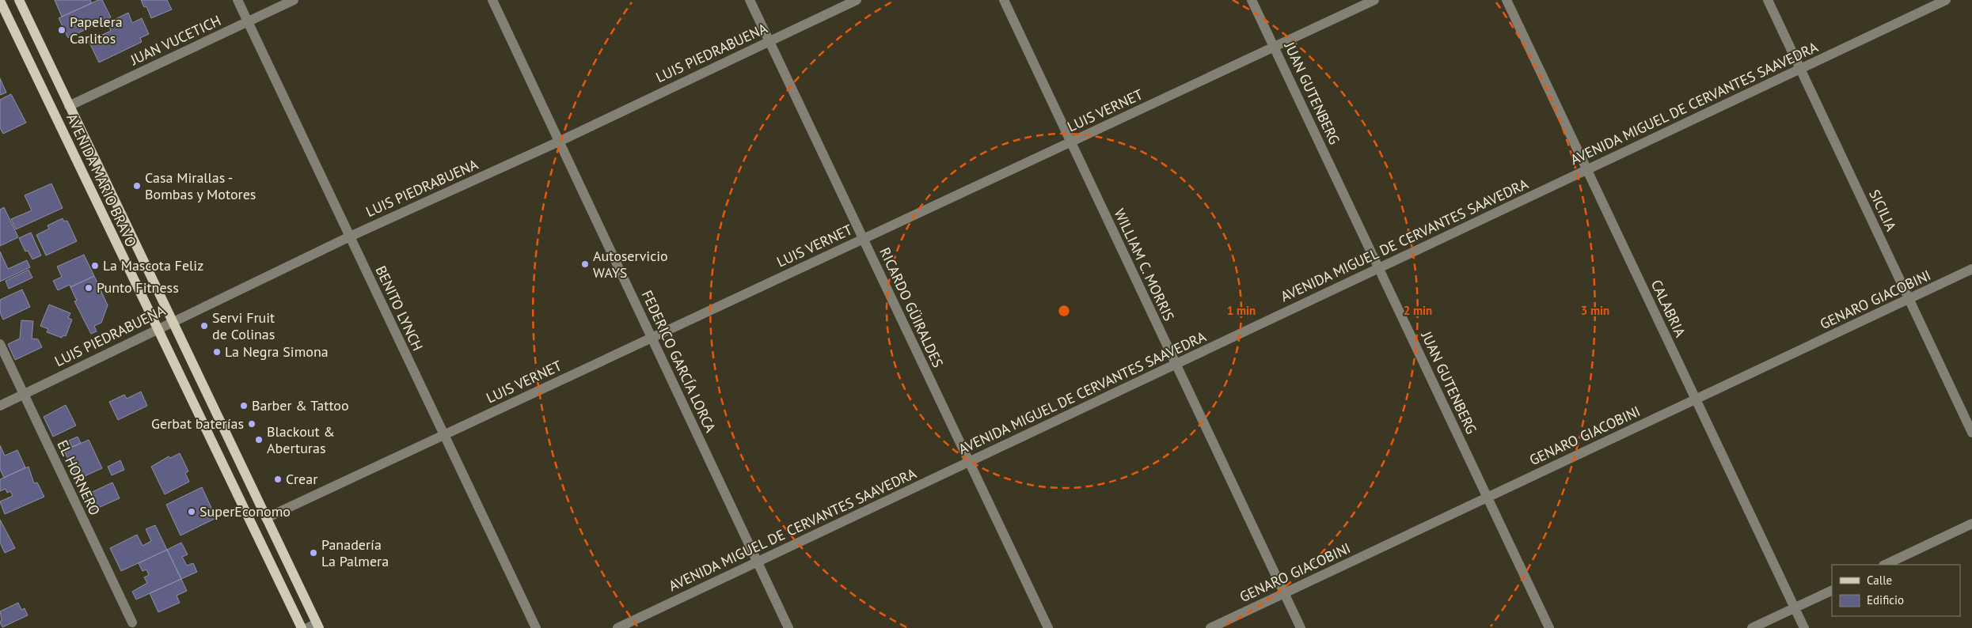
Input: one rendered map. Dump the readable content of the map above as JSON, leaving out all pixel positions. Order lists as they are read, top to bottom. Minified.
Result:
{"streets":{"main road":["AVENIDA MARIO BRAVO"],"street":["JUAN VUCETICH","LUIS PIEDRABUENA","JUAN GUTENBERG","AVENIDA MIGUEL DE CERVANTES SAAVEDRA","LUIS VERNET","SICILIA","WILLIAM C. MORRIS","GENARO GIACOBINI","RICARDO GÜIRALDES","BENITO LYNCH","CALABRIA","FEDERICO GARCÍA LORCA","EL HORNERO"]},"crossings":[["JUAN VUCETICH","AVENIDA MARIO BRAVO"],["JUAN VUCETICH","BENITO LYNCH"],["LUIS PIEDRABUENA","AVENIDA MARIO BRAVO"],["LUIS PIEDRABUENA","RICARDO GÜIRALDES"],["LUIS PIEDRABUENA","BENITO LYNCH"],["LUIS PIEDRABUENA","FEDERICO GARCÍA LORCA"],["LUIS PIEDRABUENA","EL HORNERO"],["JUAN GUTENBERG","AVENIDA MIGUEL DE CERVANTES SAAVEDRA"],["JUAN GUTENBERG","LUIS VERNET"],["JUAN GUTENBERG","GENARO GIACOBINI"],["AVENIDA MIGUEL DE CERVANTES SAAVEDRA","SICILIA"],["AVENIDA MIGUEL DE CERVANTES SAAVEDRA","WILLIAM C. MORRIS"],["AVENIDA MIGUEL DE CERVANTES SAAVEDRA","RICARDO GÜIRALDES"],["AVENIDA MIGUEL DE CERVANTES SAAVEDRA","CALABRIA"],["AVENIDA MIGUEL DE CERVANTES SAAVEDRA","FEDERICO GARCÍA LORCA"],["LUIS VERNET","AVENIDA MARIO BRAVO"],["LUIS VERNET","WILLIAM C. MORRIS"],["LUIS VERNET","RICARDO GÜIRALDES"],["LUIS VERNET","BENITO LYNCH"],["LUIS VERNET","FEDERICO GARCÍA LORCA"],["SICILIA","GENARO GIACOBINI"],["WILLIAM C. MORRIS","GENARO GIACOBINI"],["GENARO GIACOBINI","CALABRIA"]],"places":["Papelera Carlitos","Casa Mirallas - Bombas y Motores","Autoservicio WAYS","La Mascota Feliz","Punto Fitness","Servi Fruit de Colinas","La Negra Simona","Barber & Tattoo","Gerbat baterías","Blackout & Aberturas","Crear","SuperEconomo","Panadería La Palmera"],"legend":["Calle","Edificio"],"rings":["1 min","2 min","3 min"]}
